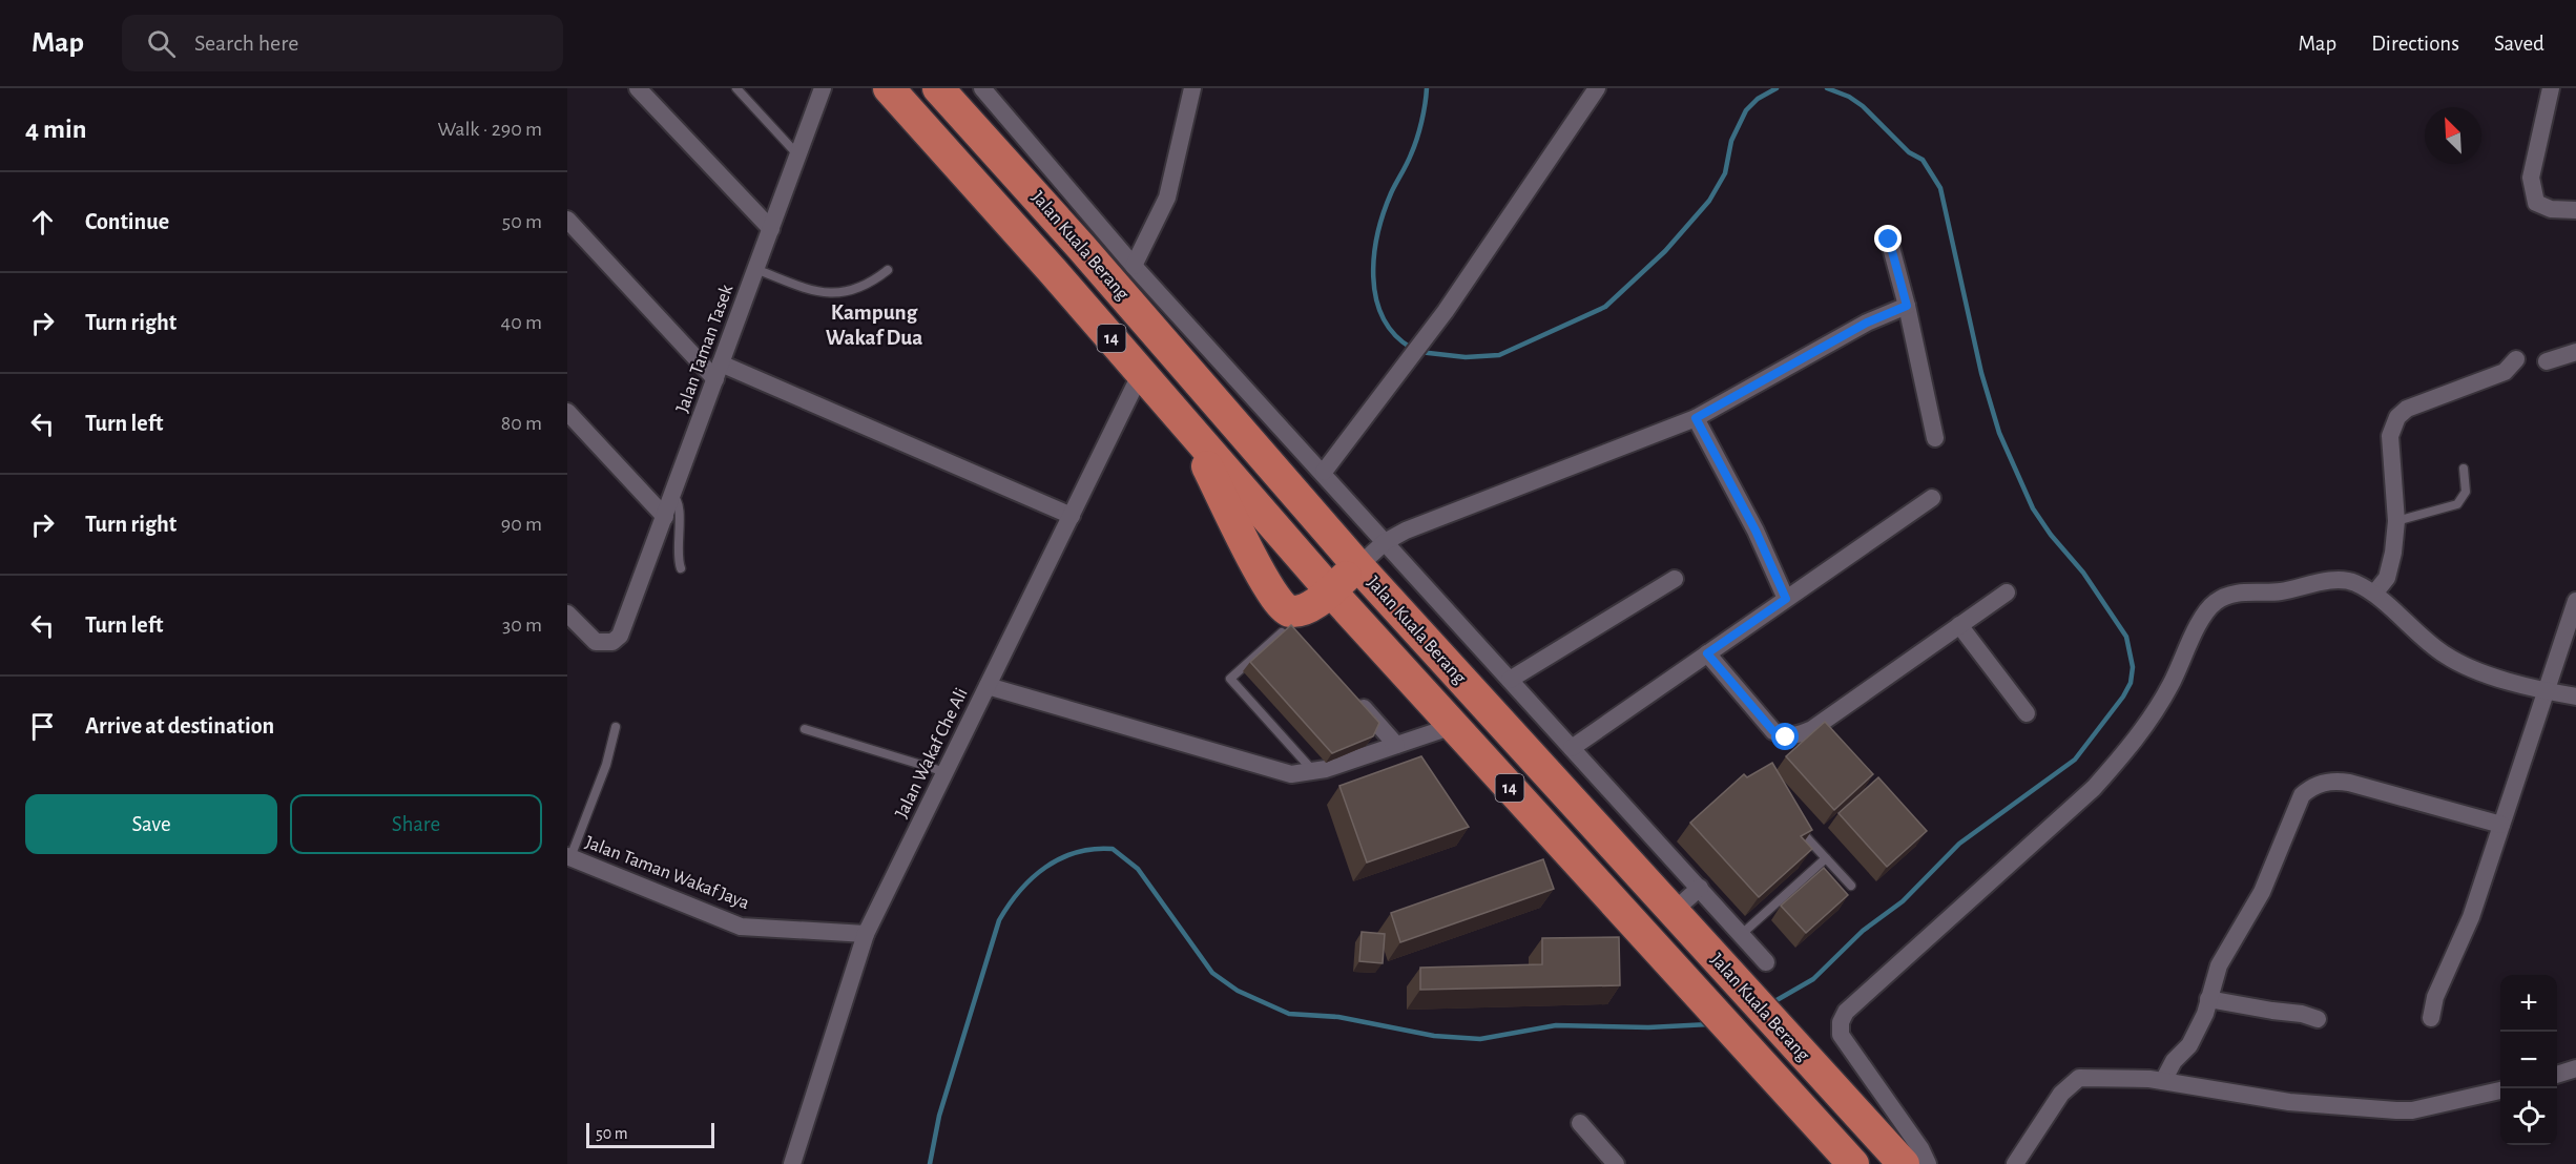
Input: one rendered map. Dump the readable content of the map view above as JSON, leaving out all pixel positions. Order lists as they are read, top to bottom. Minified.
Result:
{"streets":{"highway":["Jalan Kuala Berang","14"],"street":["Jalan Taman Tasek","Jalan Wakaf Che Ali","Jalan Taman Wakaf Jaya"]},"crossings":[["Jalan Kuala Berang","Jalan Wakaf Che Ali"],["Jalan Wakaf Che Ali","Jalan Taman Wakaf Jaya"]],"districts":["Kampung Wakaf Dua"],"scale_bar":"50 m","north":"top left","page":{"header":"Map","search":"Search here","nav":["Map","Directions","Saved"],"heading":["4 min","Walk · 290 m"],"list":[["Continue","50 m"],["Turn right","40 m"],["Turn left","80 m"],["Turn right","90 m"],["Turn left","30 m"],"Arrive at destination"],"buttons":["Save","Share"],"map_buttons":["+","−"],"scale":"50 m"}}
